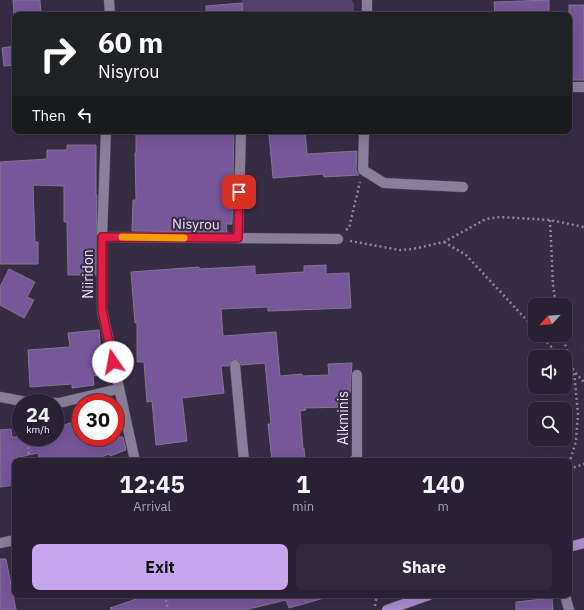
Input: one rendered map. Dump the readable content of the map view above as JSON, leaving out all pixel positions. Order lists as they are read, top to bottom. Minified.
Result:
{"streets":{"street":["Nisyrou","Niiridon","Alkminis"]},"crossings":[["Nisyrou","Niiridon"]],"north":"bottom left","page":{"turn":["60 m","Nisyrou"],"then":"Then","speed":"24 km/h","limit":"30","eta":["12:45","Arrival","1","min","140","m"],"buttons":["Exit","Share"]}}
